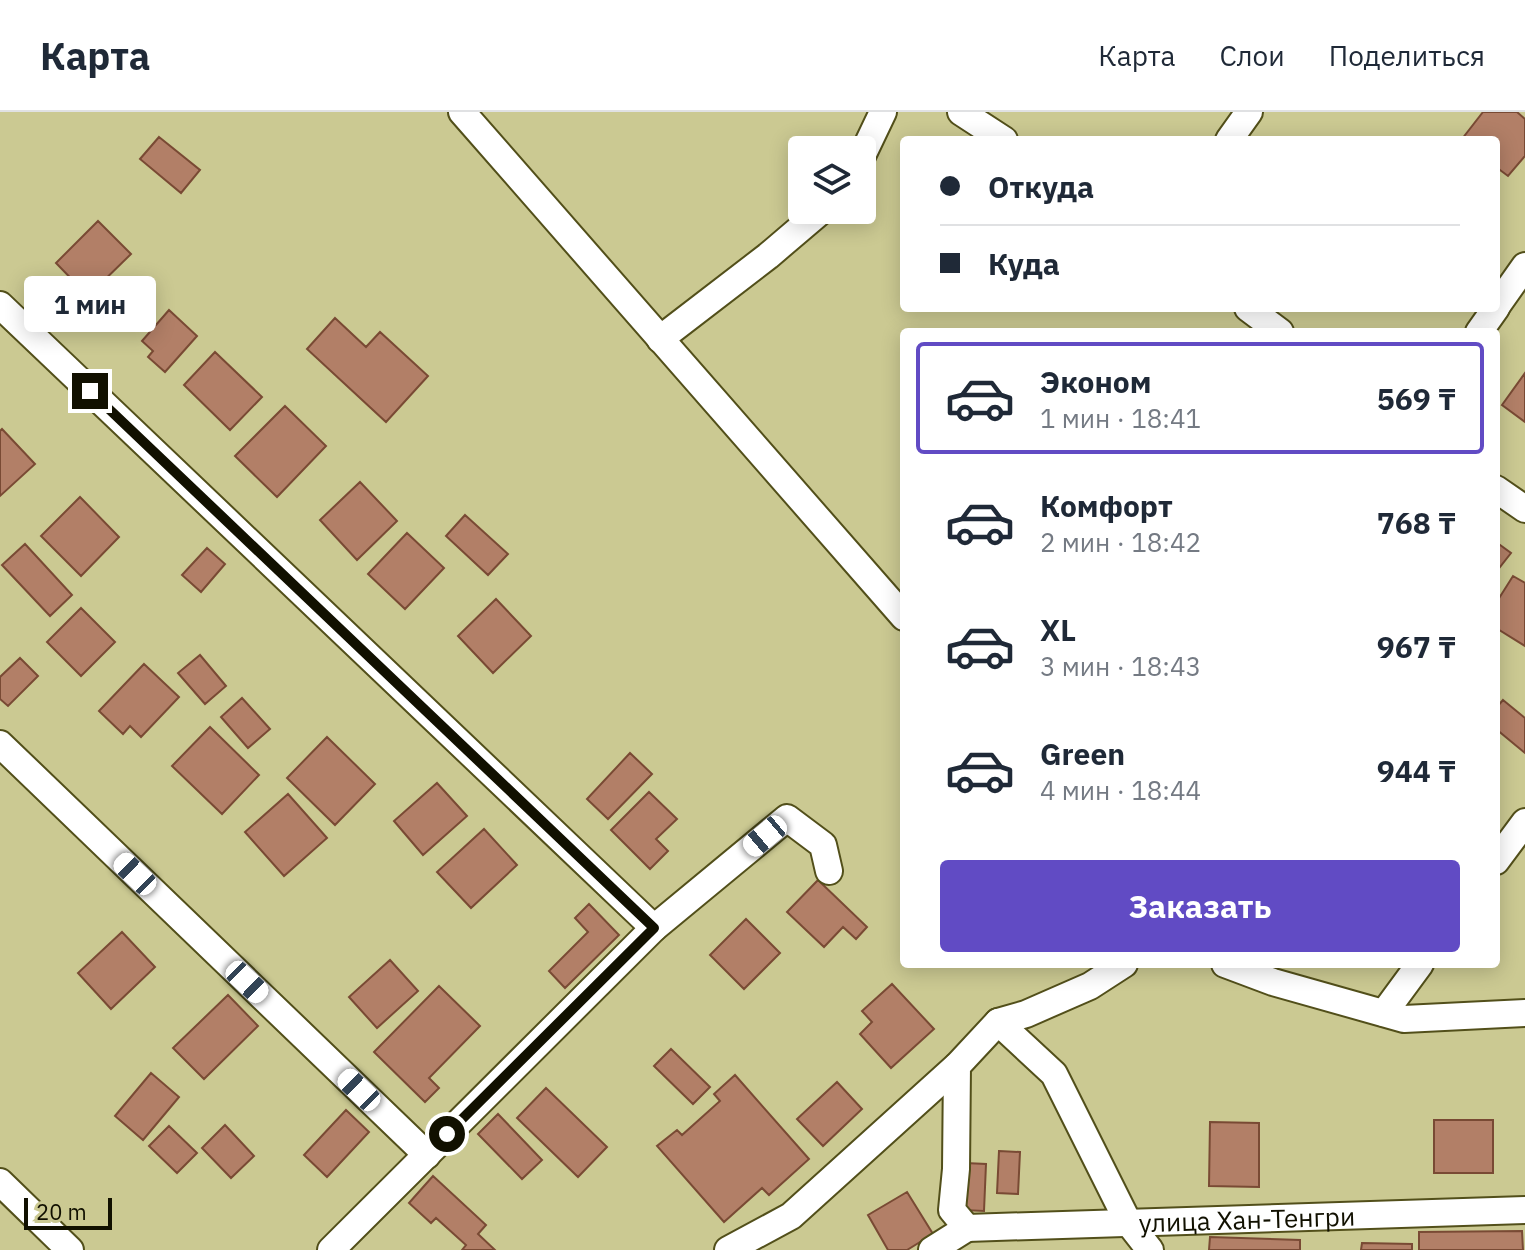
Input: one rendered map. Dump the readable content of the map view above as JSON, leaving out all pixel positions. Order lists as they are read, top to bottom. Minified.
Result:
{"streets":{"street":["улица Хан-Тенгри"]},"scale_bar":"20 m","page":{"header":"Карта","nav":["Карта","Слои","Поделиться"],"banner":["Откуда","Куда"],"bubble":"1 мин","list":[{"name":"Эконом","note":"1 мин · 18:41","value":"569 ₸"},{"name":"Комфорт","note":"2 мин · 18:42","value":"768 ₸"},{"name":"XL","note":"3 мин · 18:43","value":"967 ₸"},{"name":"Green","note":"4 мин · 18:44","value":"944 ₸"}],"buttons":"Заказать","scale":"20 m"}}
